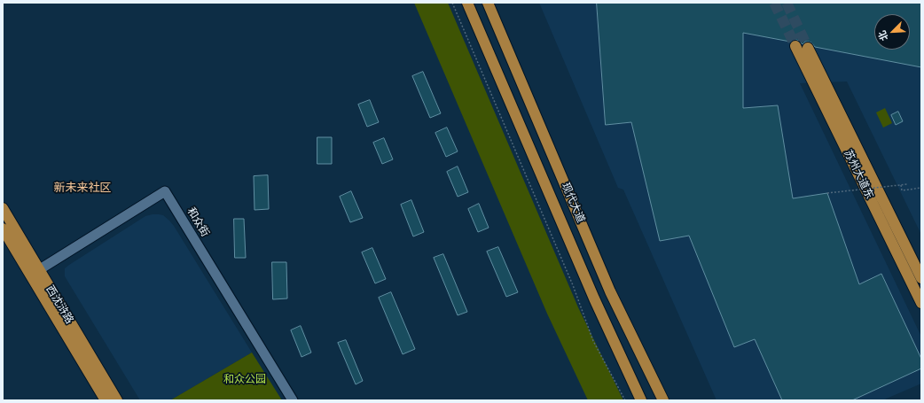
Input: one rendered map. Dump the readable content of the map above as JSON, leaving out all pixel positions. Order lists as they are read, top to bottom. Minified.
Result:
{"streets":{"main road":["苏州大道东","现代大道","西沈浒路"],"street":["和众街"]},"crossings":[["和众街","西沈浒路"]],"districts":["新未来社区"],"parks":["和众公园"],"north":"bottom left"}
